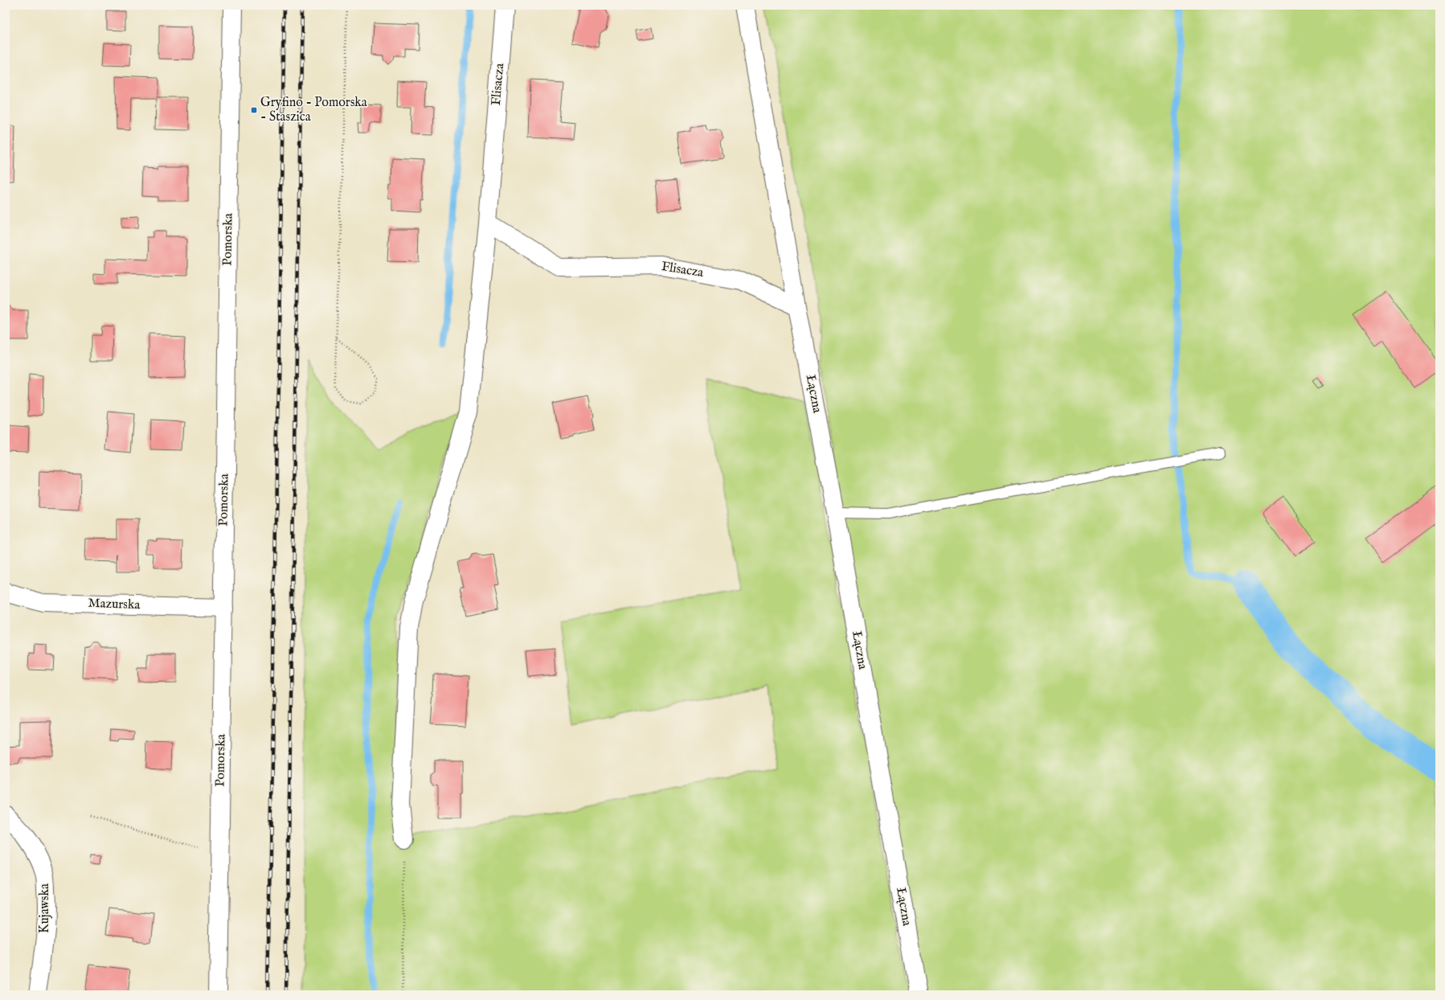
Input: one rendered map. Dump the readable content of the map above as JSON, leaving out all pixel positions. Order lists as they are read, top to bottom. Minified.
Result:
{"streets":{"street":["Flisacza","Pomorska","Łączna","Mazurska","Kujawska"]},"crossings":[["Flisacza","Łączna"],["Pomorska","Mazurska"]],"places":{"transit":["Gryfino - Pomorska - Staszica"]}}
